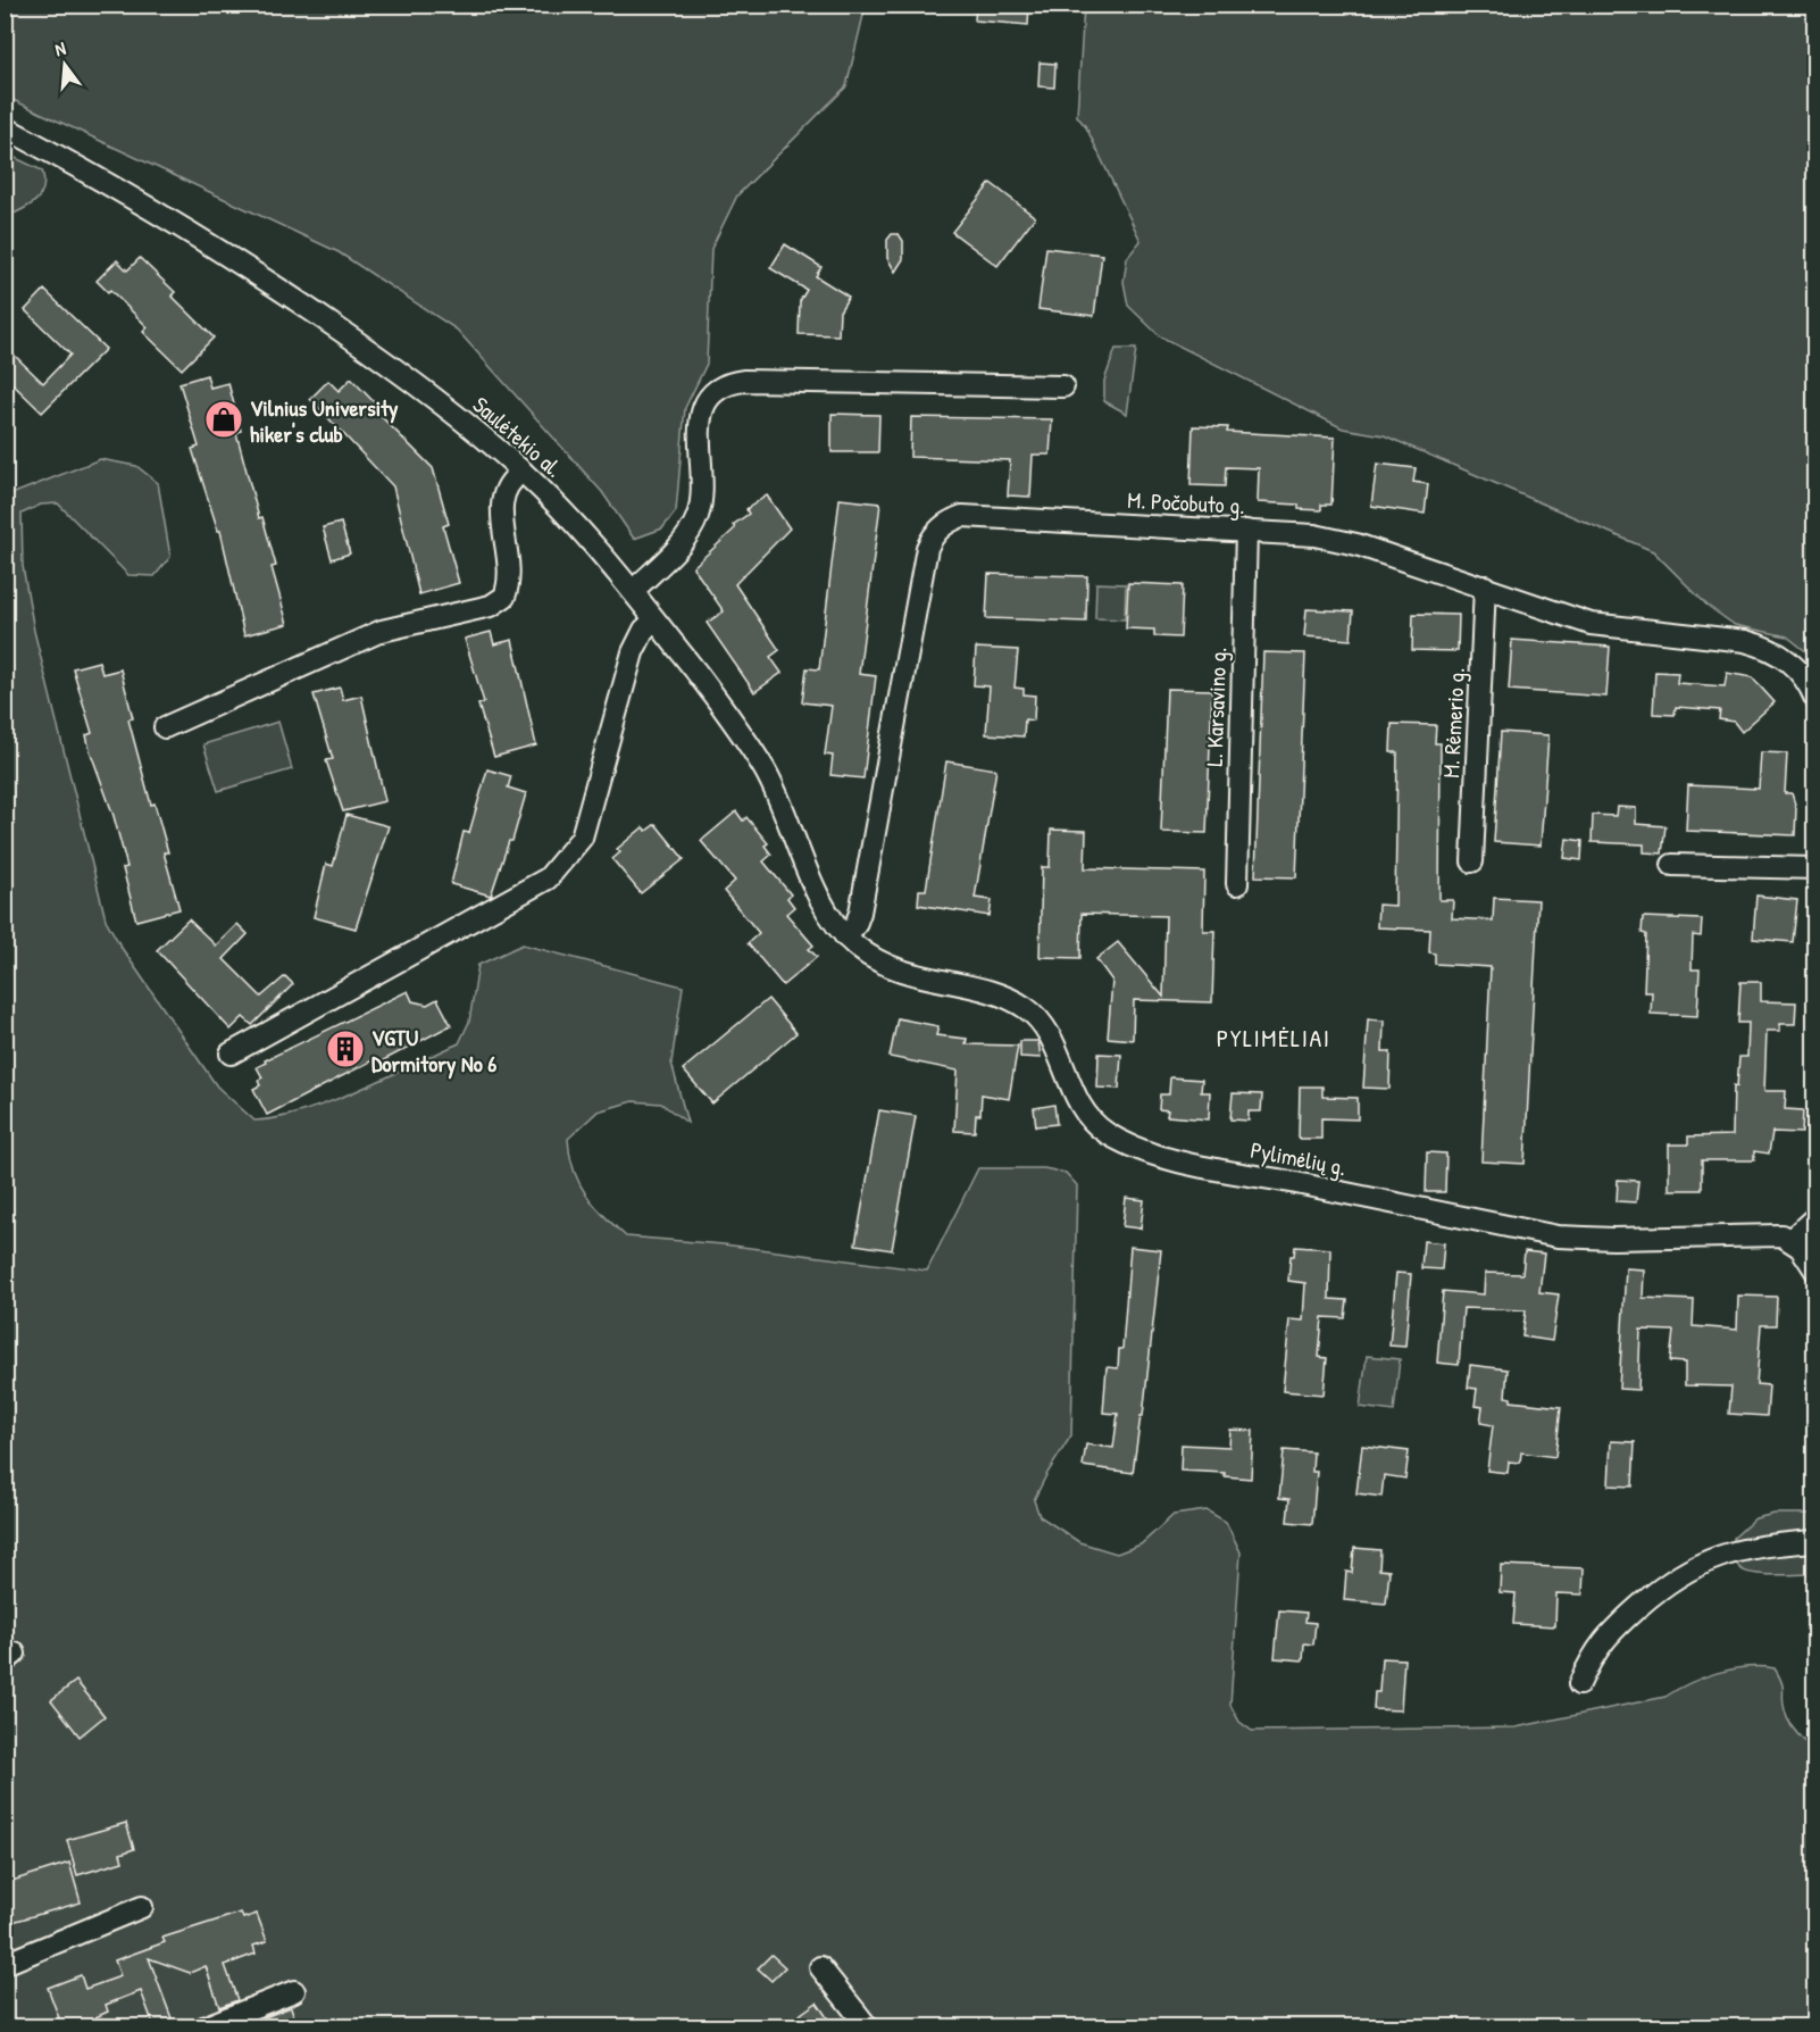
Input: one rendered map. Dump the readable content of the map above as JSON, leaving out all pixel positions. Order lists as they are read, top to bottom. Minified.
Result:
{"streets":{"street":["Saulėtekio al.","M. Počobuto g.","L. Karsavino g.","M. Rėmerio g.","Pylimėlių g."]},"crossings":[["Saulėtekio al.","M. Počobuto g."],["Saulėtekio al.","Pylimėlių g."],["M. Počobuto g.","L. Karsavino g."],["M. Počobuto g.","M. Rėmerio g."],["M. Počobuto g.","Pylimėlių g."]],"districts":["PYLIMĖLIAI"],"places":{"shop":["Vilnius University hiker's club"],"building":["VGTU Dormitory No 6"]},"north":"top"}
